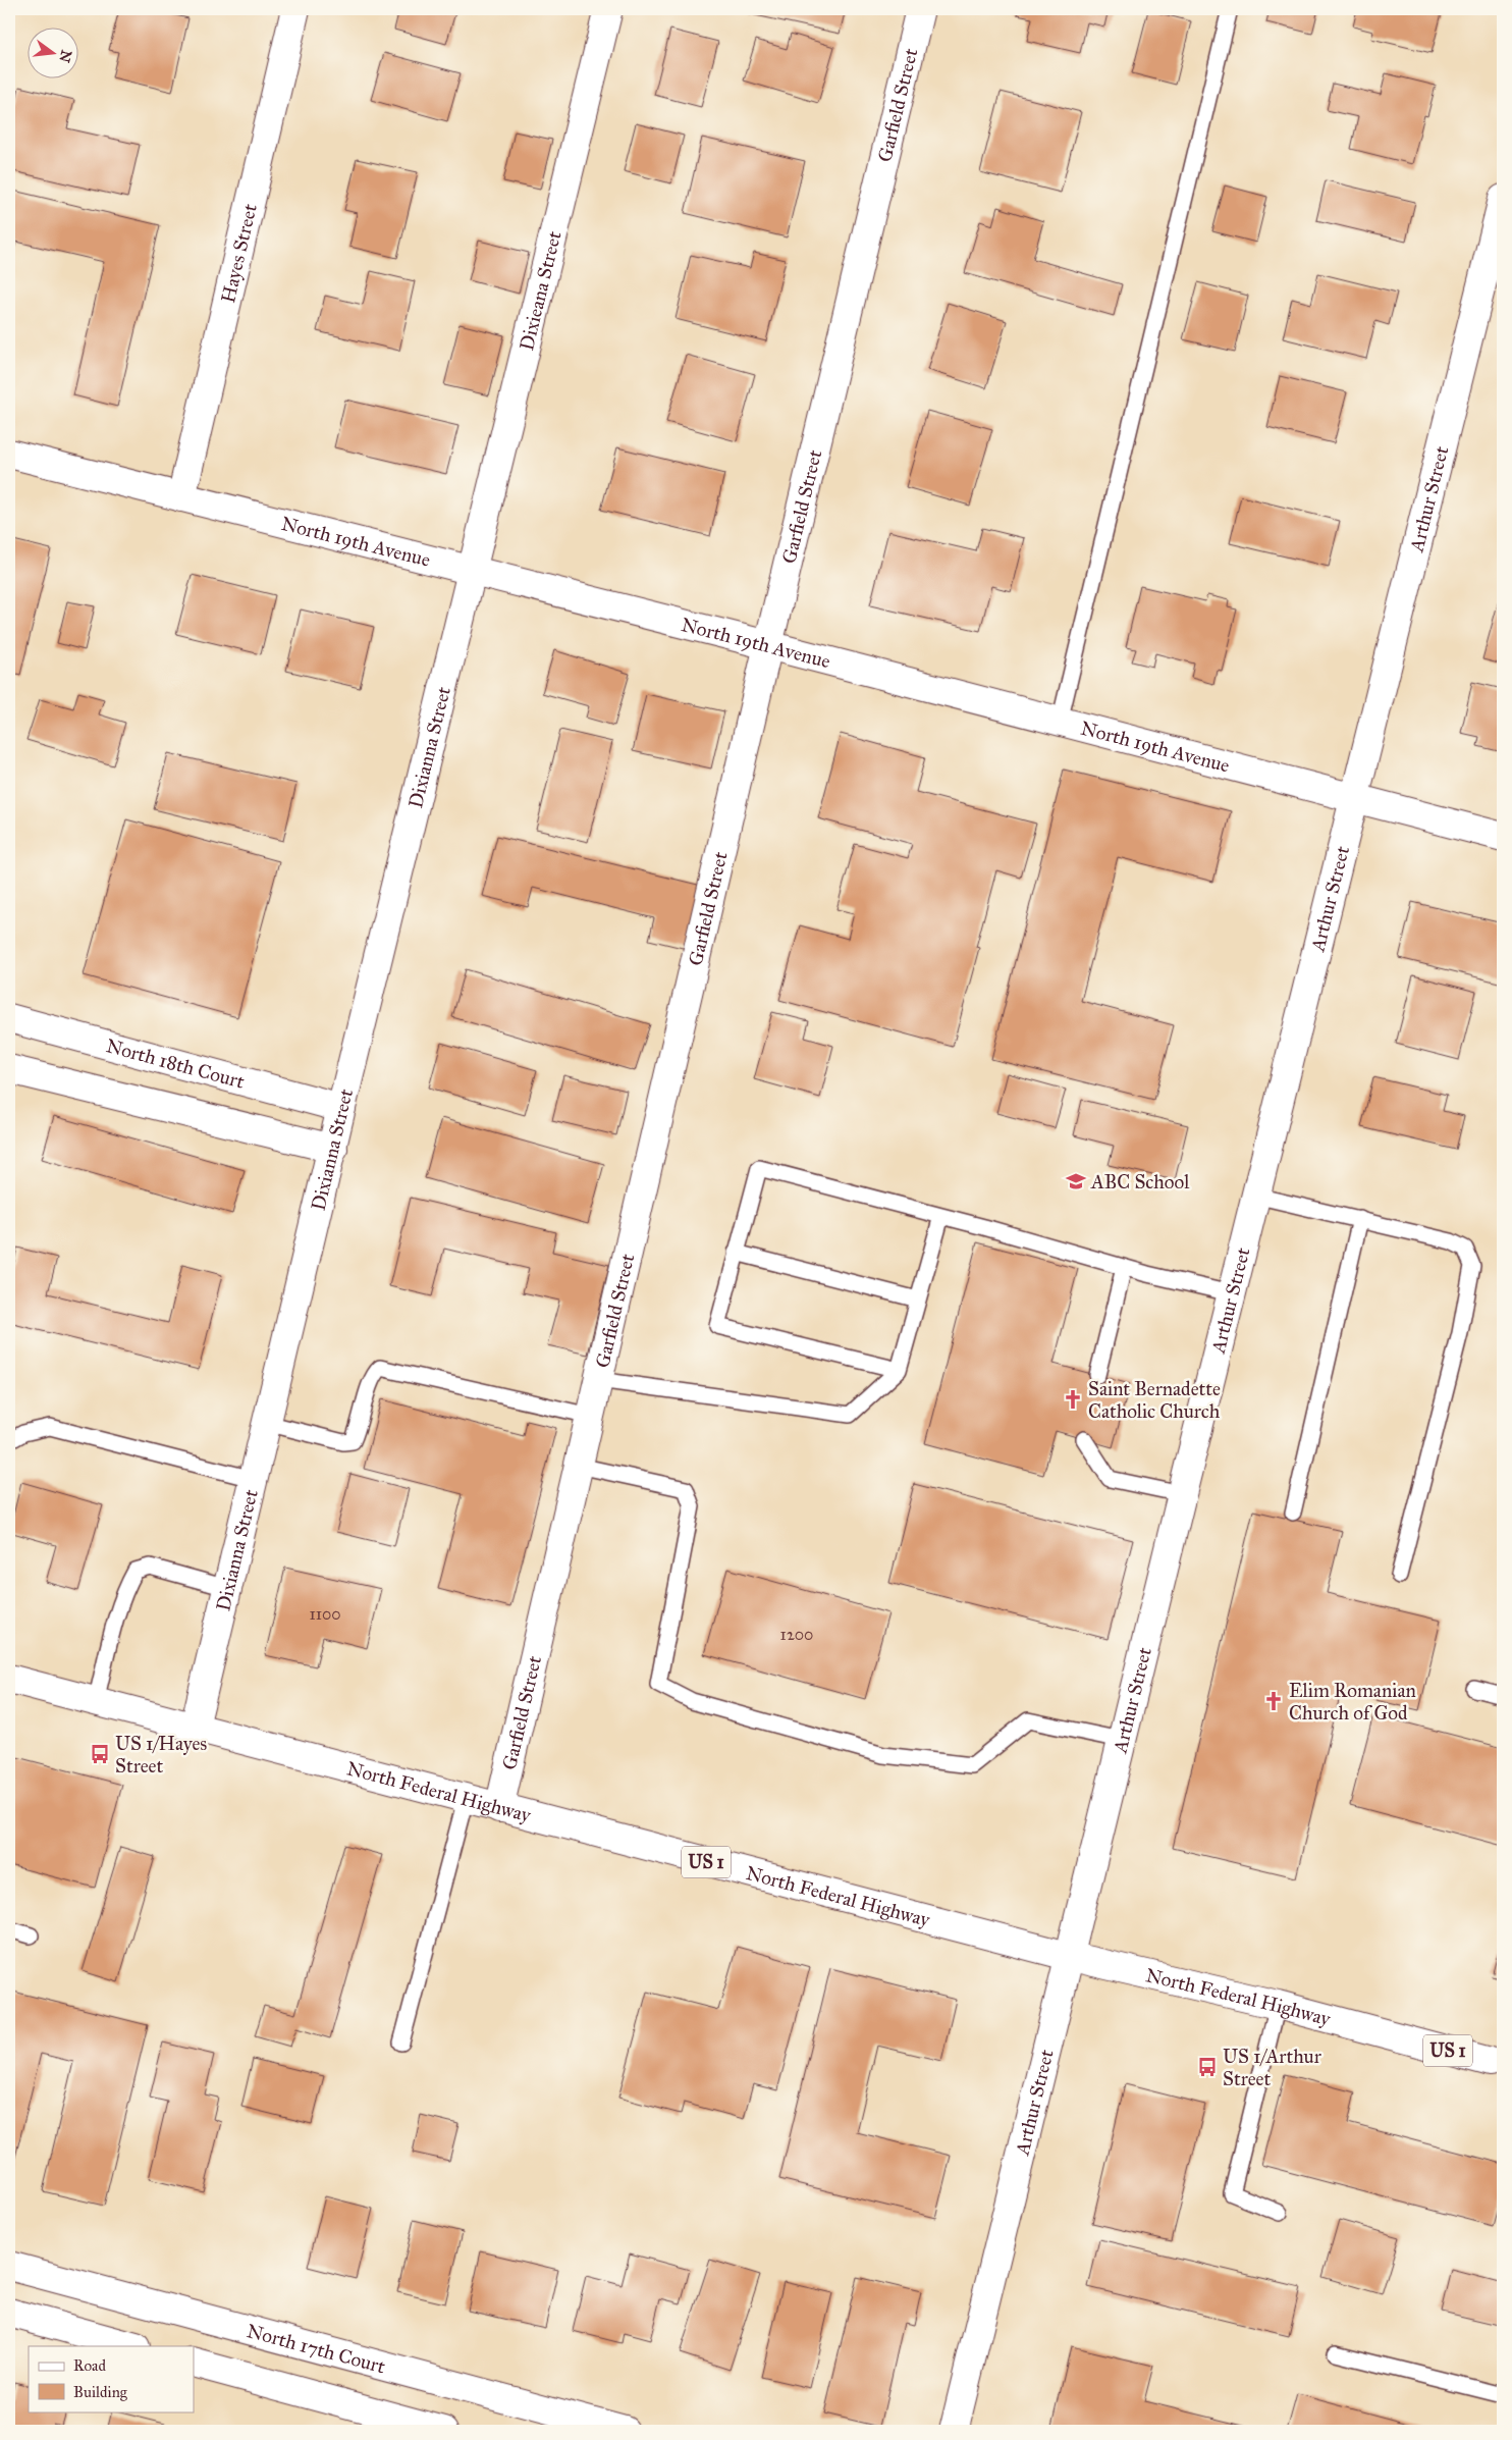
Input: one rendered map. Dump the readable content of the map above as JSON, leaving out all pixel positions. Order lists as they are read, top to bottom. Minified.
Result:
{"streets":{"street":["Garfield Street","Hayes Street","Dixieana Street","Arthur Street","North 19th Avenue","Dixianna Street","North 18th Court","North Federal Highway","US 1","North 17th Court"]},"crossings":[["Garfield Street","North 19th Avenue"],["Garfield Street","North Federal Highway"],["Hayes Street","North 19th Avenue"],["Dixieana Street","North 19th Avenue"],["Dixieana Street","Dixianna Street"],["Arthur Street","North 19th Avenue"],["Arthur Street","North Federal Highway"],["North 19th Avenue","Dixianna Street"],["Dixianna Street","North 18th Court"],["Dixianna Street","North Federal Highway"]],"places":{"school or university":["ABC School"],"church":["Saint Bernadette Catholic Church","Elim Romanian Church of God"],"bus stop":["US 1/Hayes Street","US 1/Arthur Street"]},"house_numbers":["1100","1200"],"legend":["Road","Building"],"north":"right"}
